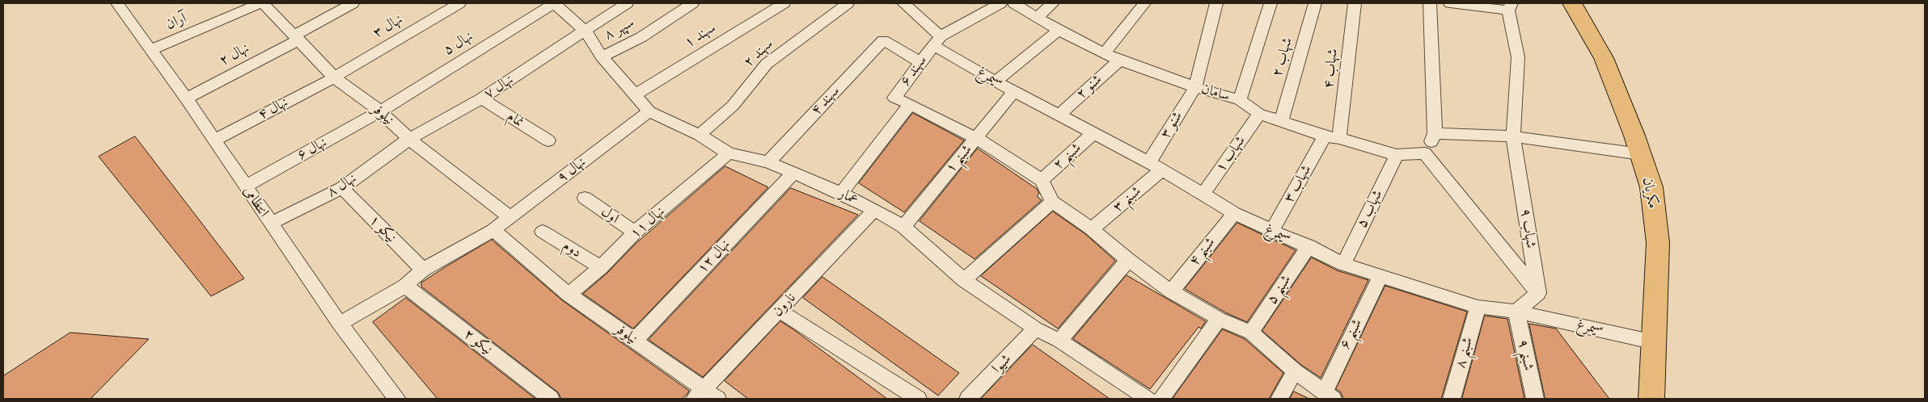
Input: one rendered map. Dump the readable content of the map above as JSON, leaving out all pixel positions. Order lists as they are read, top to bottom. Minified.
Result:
{"streets":{"main road":["مکریان"],"street":["آران","نهال ۳","سپهر ۸","سهند ۱","نهال ۵","سهند ۲","نهال ۲","شهاب ۲","شهاب ۴","سهند ۶","سیمرغ","نهال ۷","شنو ۲","سامان","سهند ۴","نهال ۴","نیلوفر","نمام","شنو ۳","نهال ۶","شهاب ۱","شبنم ۲","شبنم ۱","نهال ۹","شهاب ۳","نهال ۸","عمار","شبنم ۳","انتظامی","شهاب ۵","اول","نهال ۱۱","شهاب ۹","نیکو ۱","دوم","شبنم ۴","نهال ۱۲","شبنم ۵","نارون","شبنم ۶","نیکو ۲","شبنم ۸","شبنم ۹","شیوا"]},"crossings":[["آران","نیلوفر"],["آران","انتظامی"],["نهال ۳","نهال ۴"],["نهال ۳","نیلوفر"],["سپهر ۸","عمار"],["سهند ۱","عمار"],["نهال ۵","نیلوفر"],["نهال ۵","نهال ۶"],["نهال ۵","عمار"],["سهند ۲","عمار"],["نهال ۲","نیلوفر"],["نهال ۲","انتظامی"],["شهاب ۲","سامان"],["شهاب ۴","سامان"],["شهاب ۴","شهاب ۳"],["سهند ۶","سیمرغ"],["سهند ۶","سهند ۴"],["سهند ۶","عمار"],["سیمرغ","شنو ۲"],["سیمرغ","شنو ۳"],["سیمرغ","شهاب ۱"],["سیمرغ","شبنم ۲"],["سیمرغ","شبنم ۱"],["سیمرغ","شهاب ۳"],["سیمرغ","مکریان"],["سیمرغ","شبنم ۳"],["سیمرغ","شهاب ۵"],["سیمرغ","شبنم ۴"],["سیمرغ","شبنم ۵"],["سیمرغ","شبنم ۶"],["سیمرغ","شبنم ۸"],["سیمرغ","شبنم ۹"],["نهال ۷","نیلوفر"],["نهال ۷","نمام"],["نهال ۷","نهال ۸"],["نهال ۷","عمار"],["شنو ۲","سامان"],["سامان","شنو ۳"],["سامان","شهاب ۱"],["سامان","شهاب ۳"],["سامان","شهاب ۵"],["سهند ۴","عمار"],["نهال ۴","نیلوفر"],["نهال ۴","انتظامی"],["نیلوفر","نهال ۶"],["نیلوفر","نهال ۹"],["نیلوفر","نهال ۸"],["نیلوفر","نهال ۱۱"],["نیلوفر","نهال ۱۲"],["نیلوفر","نارون"],["نهال ۶","انتظامی"],["شبنم ۱","عمار"],["نهال ۹","عمار"],["نهال ۹","انتظامی"],["نهال ۹","نیکو ۱"],["نهال ۹","نیکو ۲"],["نهال ۸","انتظامی"],["نهال ۸","نیکو ۱"],["عمار","نهال ۱۱"],["عمار","نهال ۱۲"],["عمار","نارون"],["عمار","شیوا"],["اول","نهال ۱۱"],["نهال ۱۱","دوم"]]}
